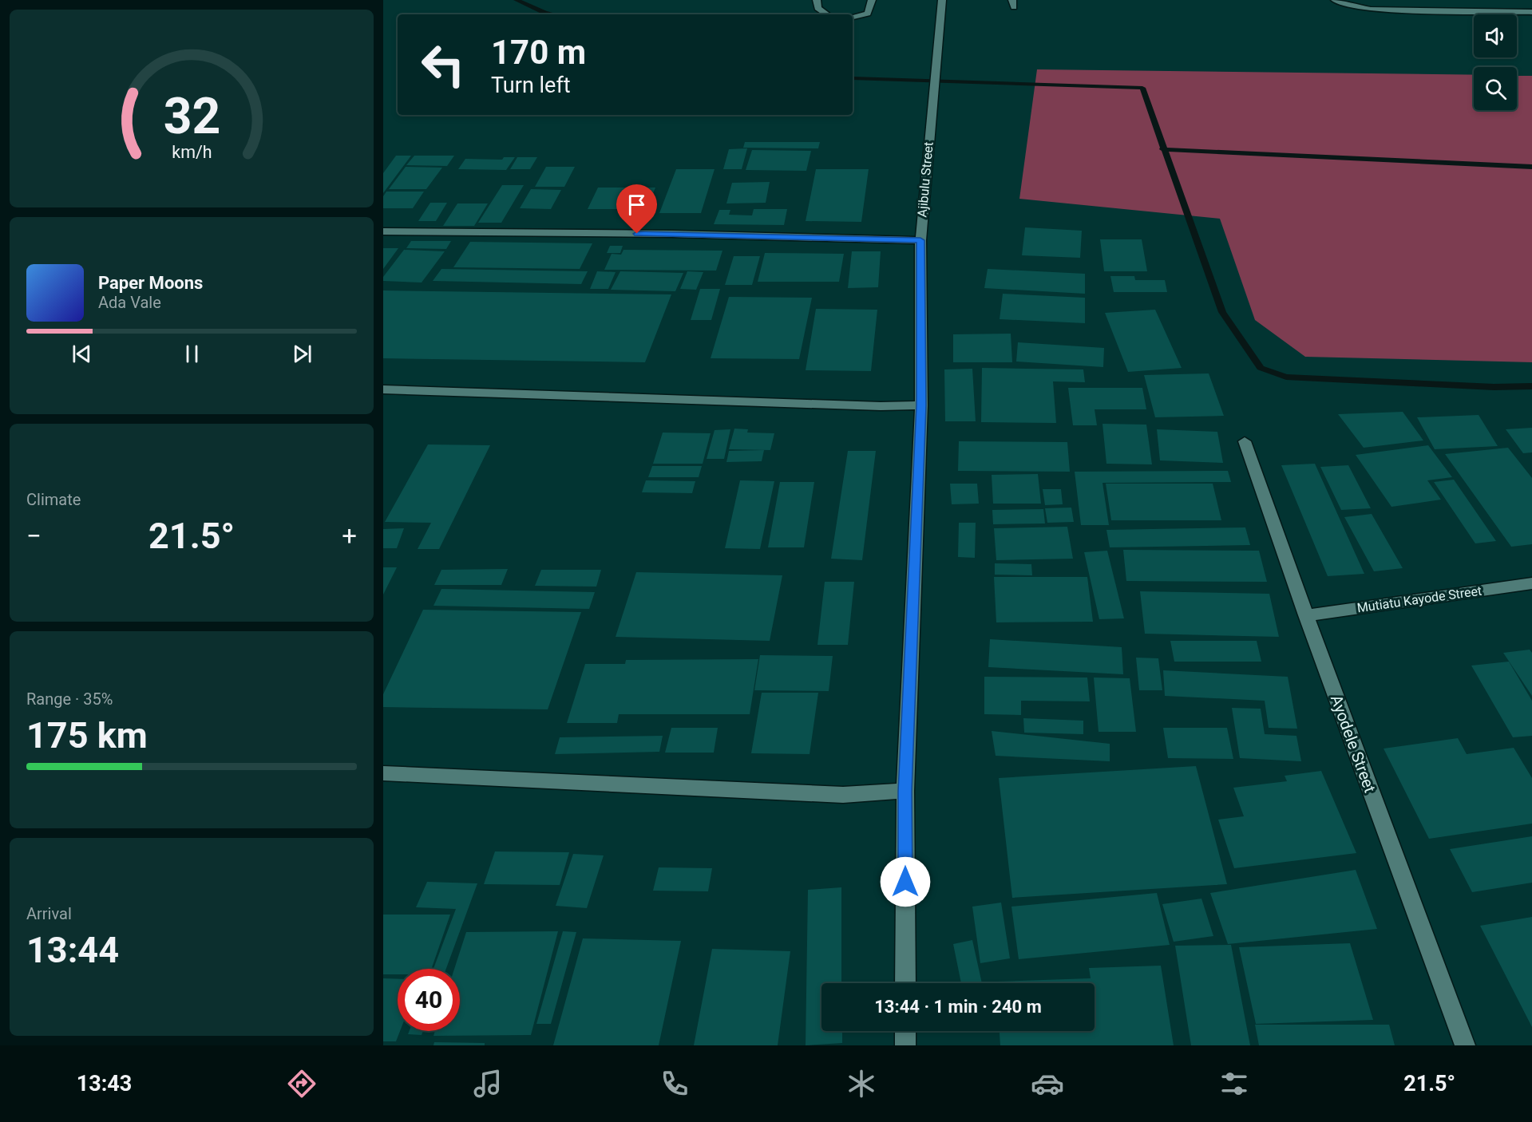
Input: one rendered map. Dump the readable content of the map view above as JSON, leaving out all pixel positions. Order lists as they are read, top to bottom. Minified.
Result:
{"streets":{"street":["Ajibulu Street","Mutiatu Kayode Street","Ayodele Street"]},"crossings":[["Mutiatu Kayode Street","Ayodele Street"]],"page":{"turn":["170 m","Turn left"],"song":["Paper Moons","Ada Vale"],"tile":["Climate",["Range · 35%","175 km"],["Arrival","13:44"]],"heat":["−","21.5°","+"],"limit":"40","trip":"13:44 · 1 min · 240 m","tabs":["13:43","21.5°"],"gauge":["32","km/h"]}}
